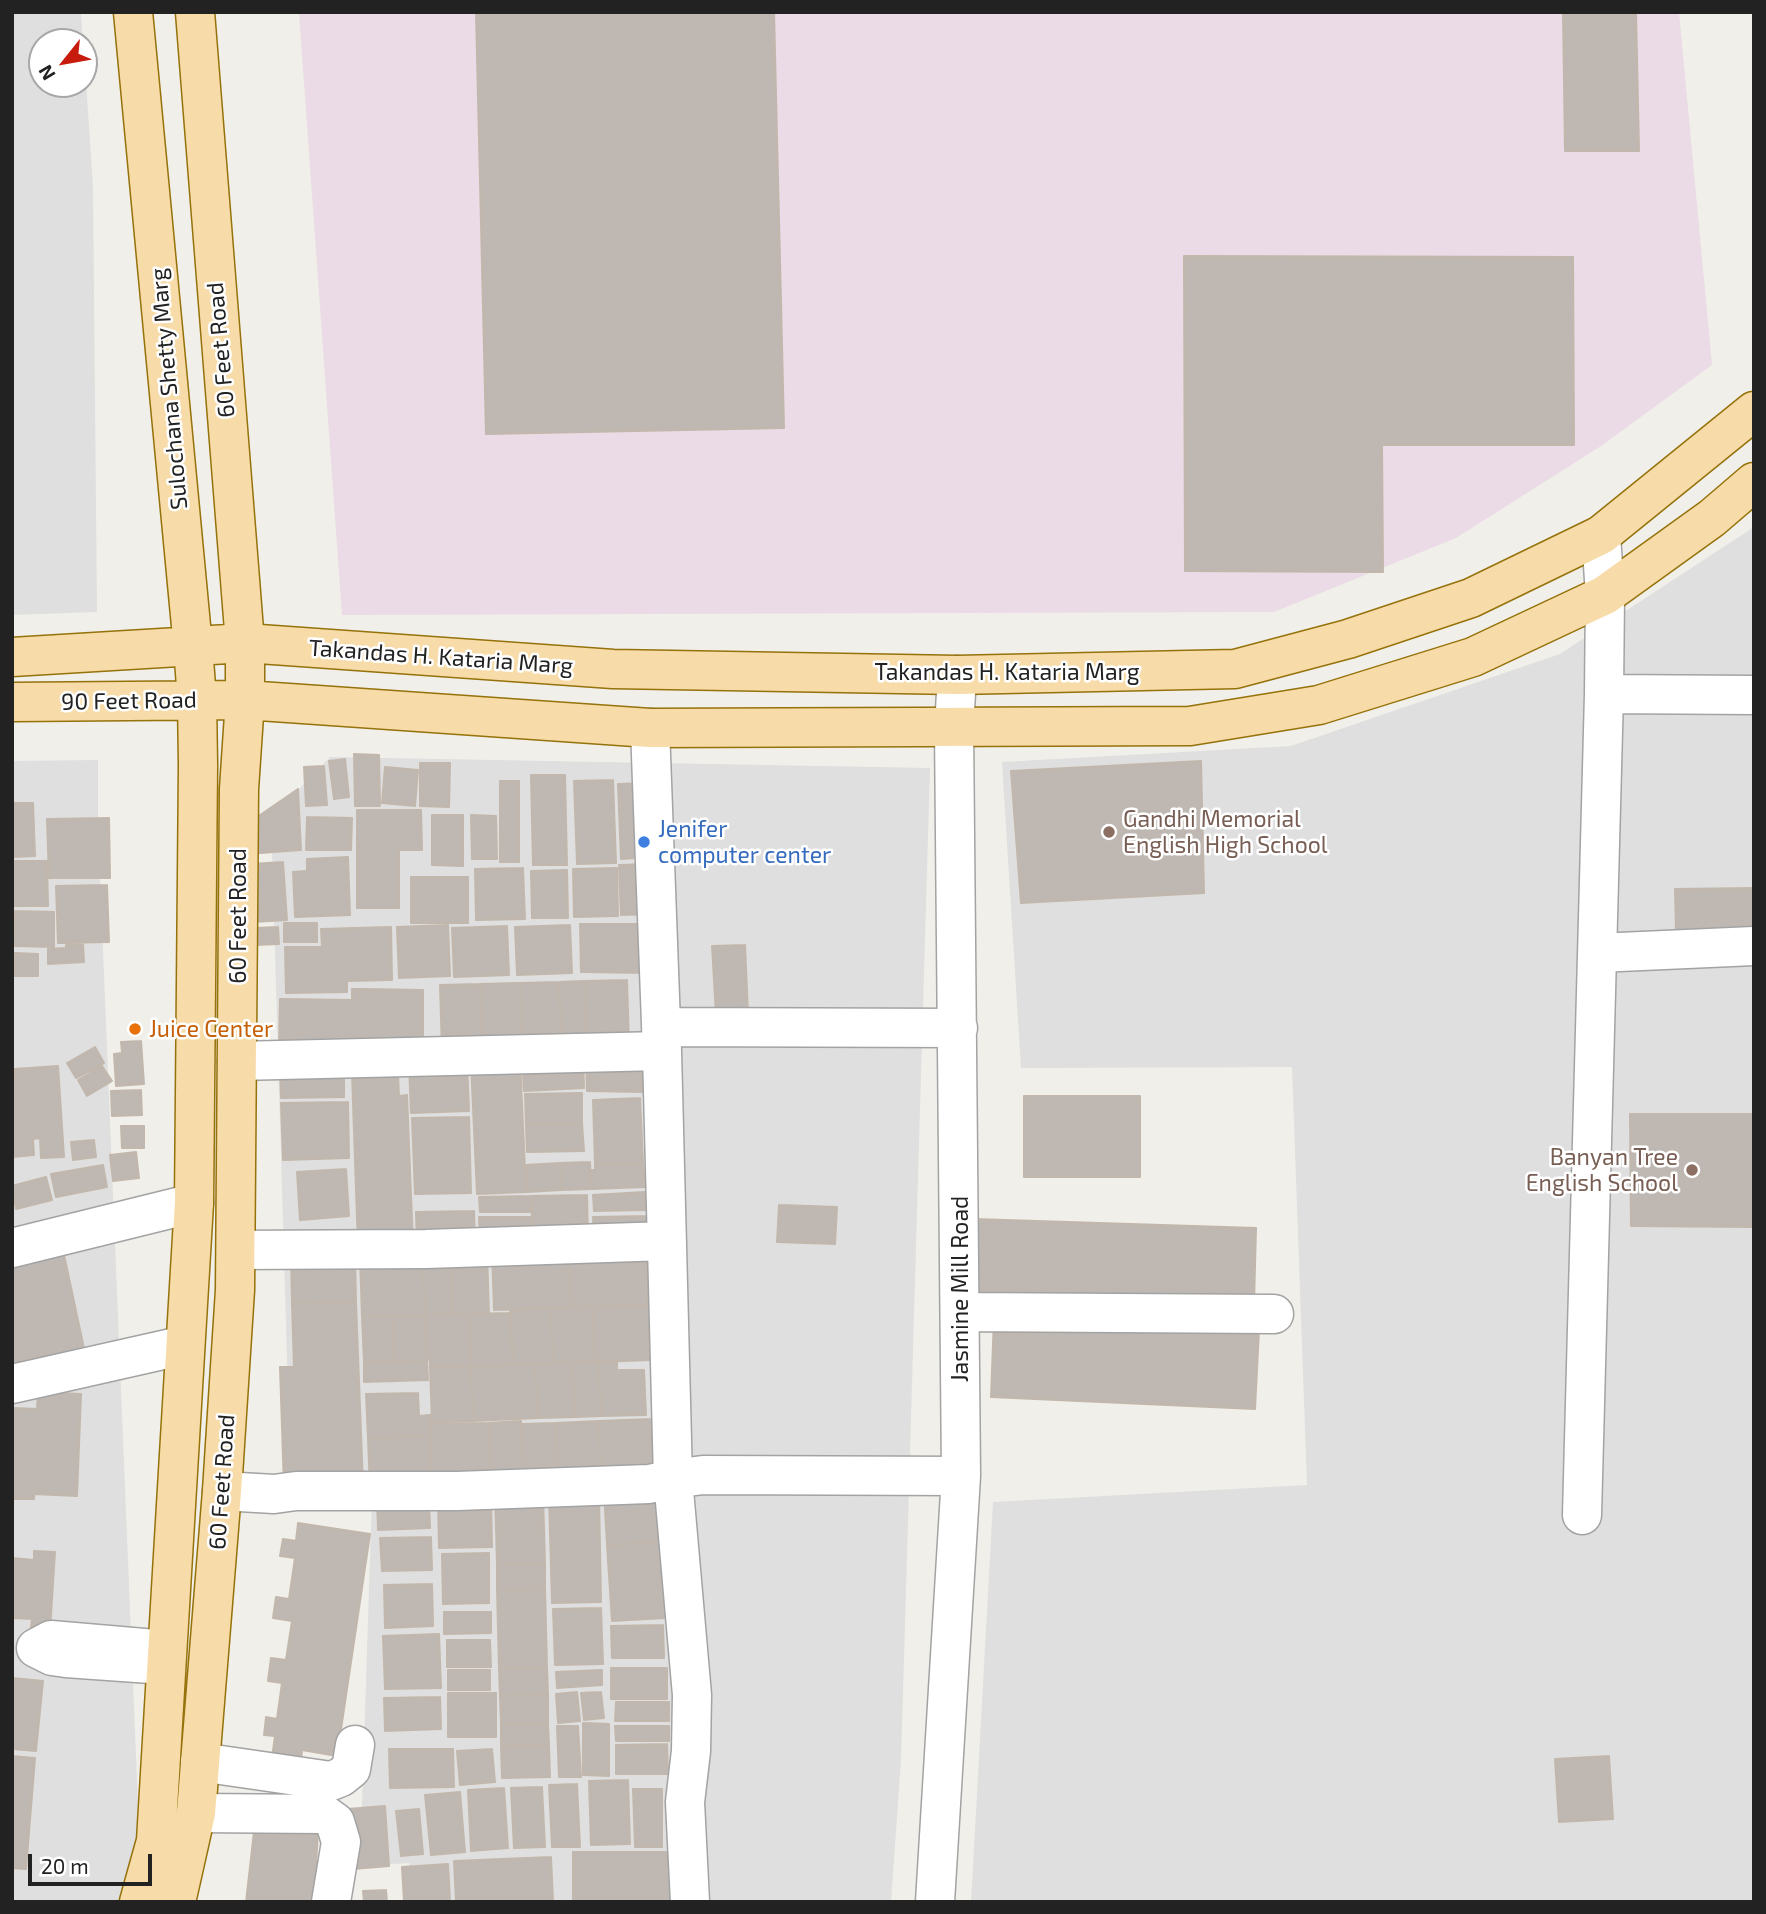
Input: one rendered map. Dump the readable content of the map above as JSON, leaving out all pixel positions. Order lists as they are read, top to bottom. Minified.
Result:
{"streets":{"main road":["60 Feet Road","Sulochana Shetty Marg","Takandas H. Kataria Marg","90 Feet Road"],"street":["Jasmine Mill Road"]},"crossings":[["60 Feet Road","Sulochana Shetty Marg"],["60 Feet Road","Takandas H. Kataria Marg"],["60 Feet Road","90 Feet Road"],["Sulochana Shetty Marg","Takandas H. Kataria Marg"],["Sulochana Shetty Marg","90 Feet Road"],["Takandas H. Kataria Marg","Jasmine Mill Road"]],"places":["Gandhi Memorial English High School","Jenifer computer center","Juice Center","Banyan Tree English School"],"scale_bar":"20 m","north":"bottom left"}
